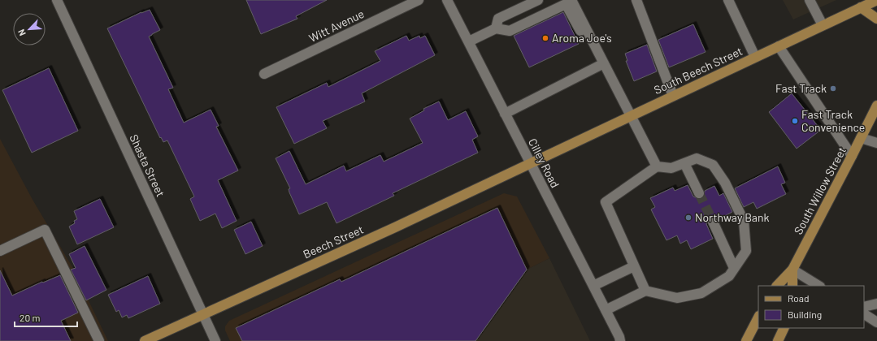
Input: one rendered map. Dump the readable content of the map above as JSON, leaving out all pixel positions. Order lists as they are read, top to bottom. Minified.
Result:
{"streets":{"main road":["South Beech Street","South Willow Street","Beech Street"],"street":["Witt Avenue","Cilley Road","Shasta Street"]},"crossings":[["South Beech Street","Cilley Road"],["South Beech Street","Beech Street"],["Cilley Road","Beech Street"],["Shasta Street","Beech Street"]],"places":["Aroma Joe's","Fast Track","Fast Track Convenience","Northway Bank"],"legend":["Road","Building"],"scale_bar":"20 m","north":"bottom left"}
